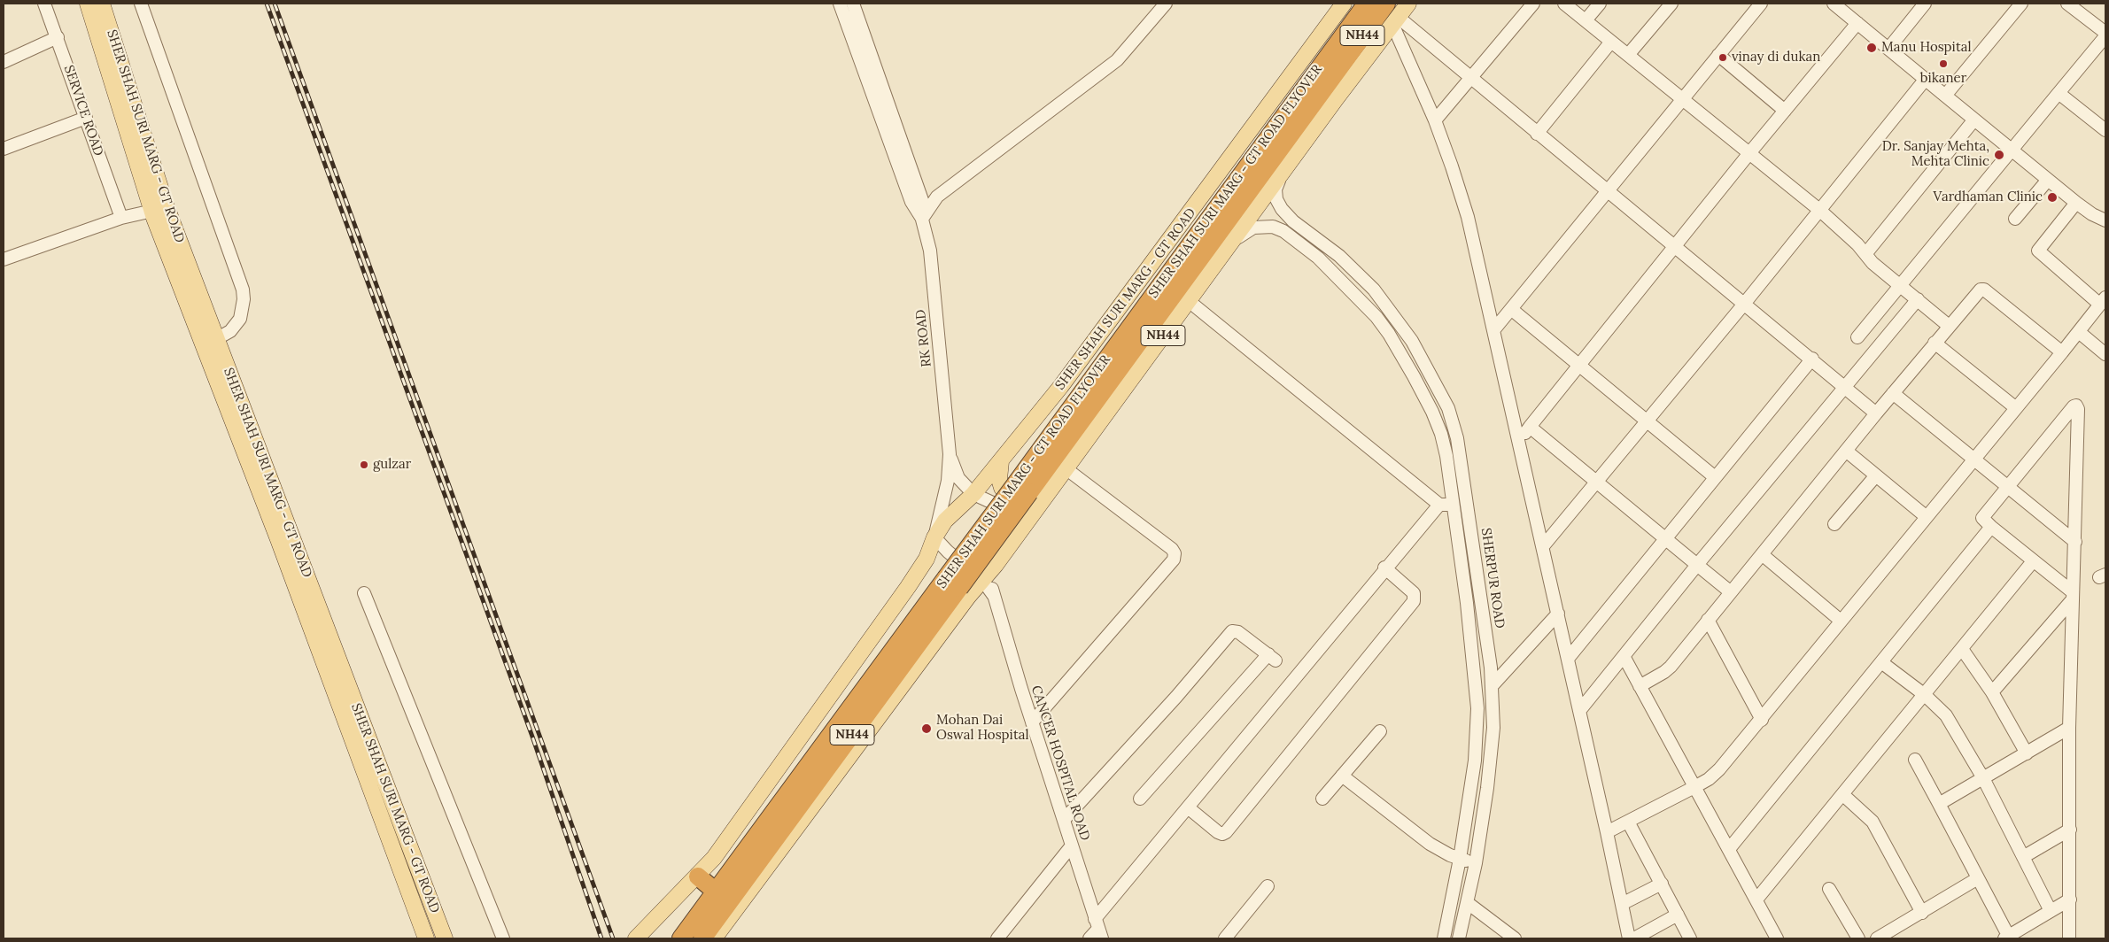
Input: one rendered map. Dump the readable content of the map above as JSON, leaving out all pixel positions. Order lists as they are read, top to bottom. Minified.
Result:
{"streets":{"highway":["NH44","SHER SHAH SURI MARG - GT ROAD FLYOVER"],"main road":["SHER SHAH SURI MARG - GT ROAD"],"street":["SERVICE ROAD","RK ROAD","SHERPUR ROAD","CANCER HOSPITAL ROAD"]},"crossings":[["NH44","SHER SHAH SURI MARG - GT ROAD"],["NH44","SHER SHAH SURI MARG - GT ROAD FLYOVER"],["NH44","SHERPUR ROAD"]],"places":["Manu Hospital","vinay di dukan","bikaner","Dr. Sanjay Mehta, Mehta Clinic","Vardhaman Clinic","gulzar","Mohan Dai Oswal Hospital"]}
